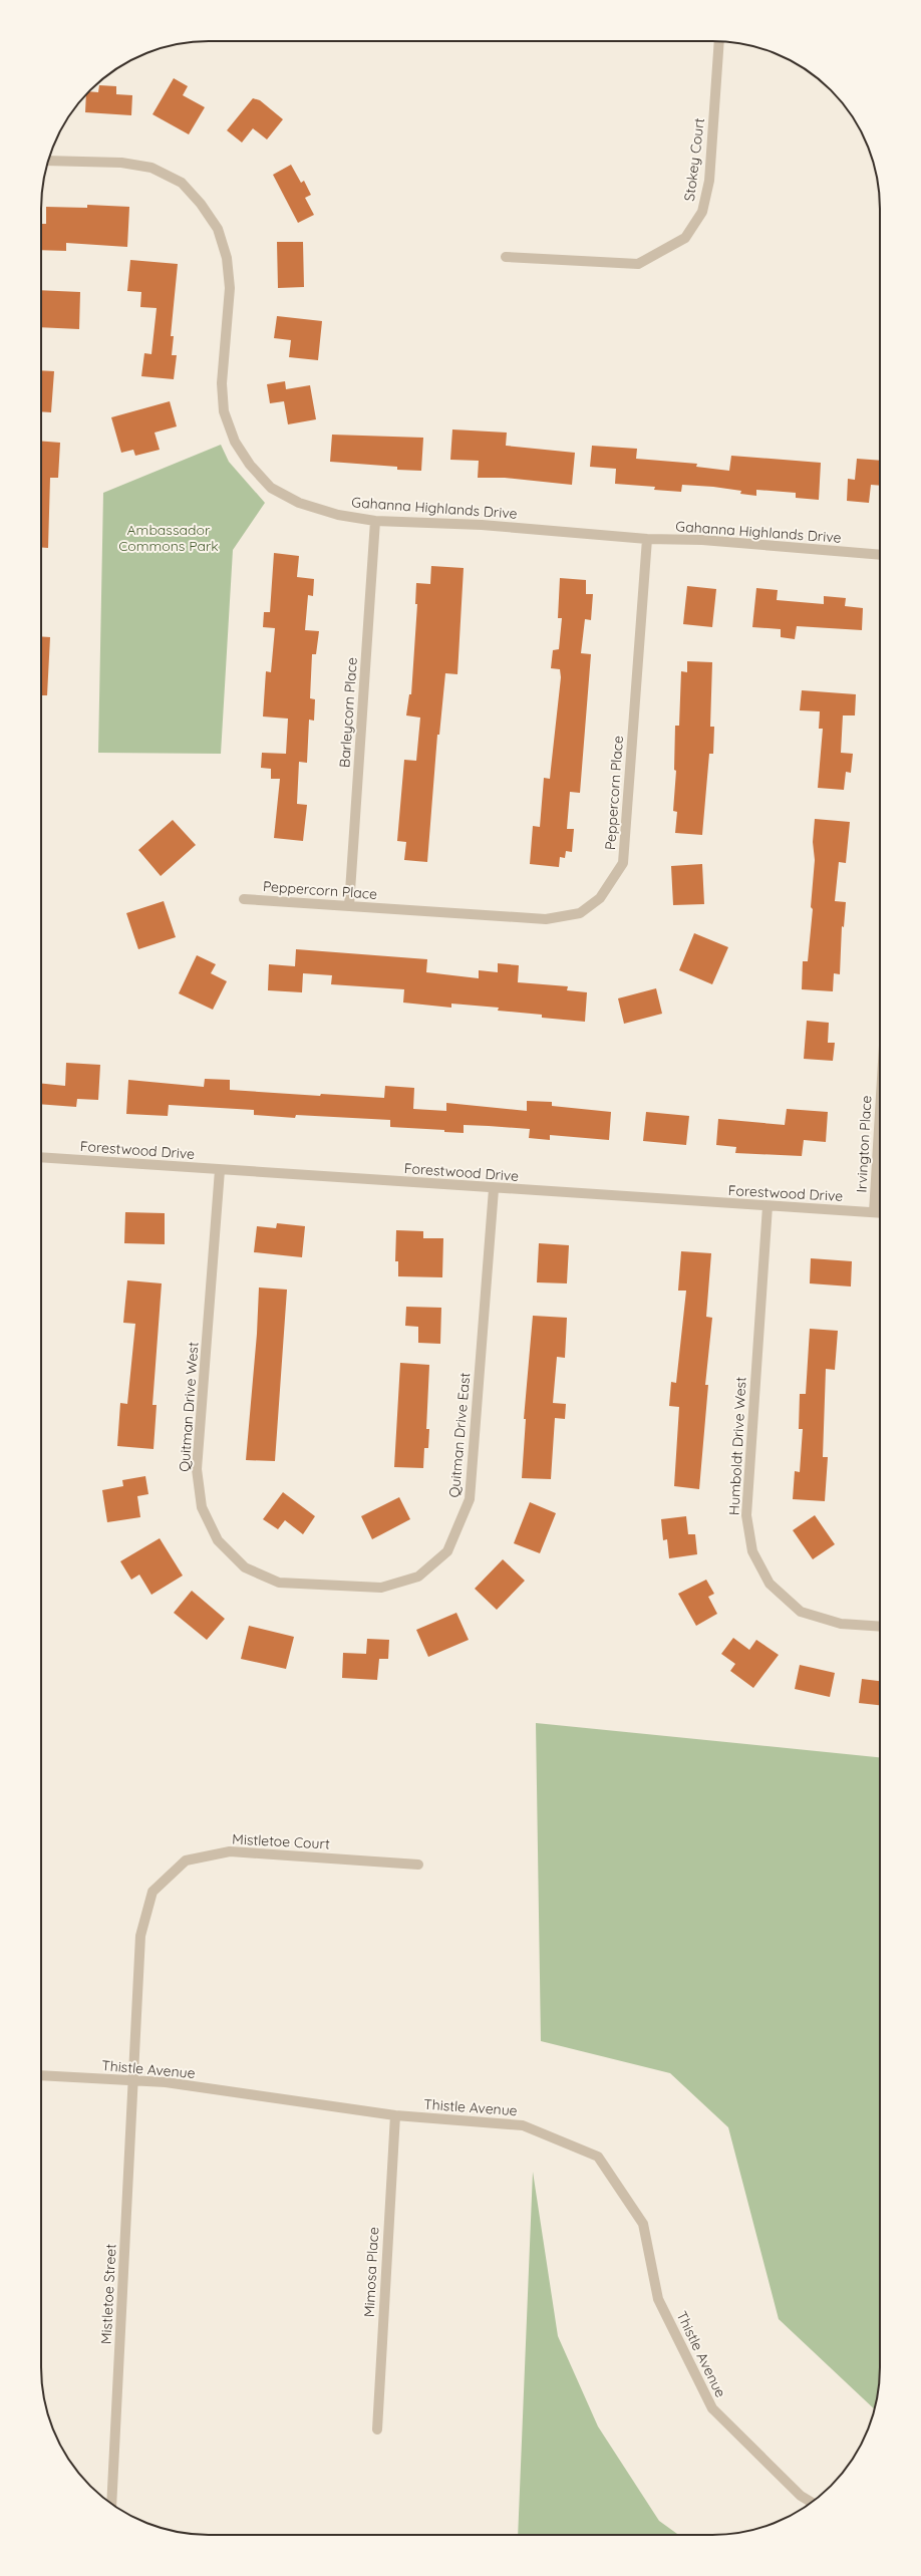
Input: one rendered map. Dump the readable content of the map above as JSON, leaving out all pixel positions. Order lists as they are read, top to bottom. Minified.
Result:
{"streets":{"street":["Stokey Court","Gahanna Highlands Drive","Barleycorn Place","Peppercorn Place","Irvington Place","Forestwood Drive","Quitman Drive West","Quitman Drive East","Humboldt Drive West","Mistletoe Court","Thistle Avenue","Mimosa Place","Mistletoe Street"]},"crossings":[["Gahanna Highlands Drive","Barleycorn Place"],["Gahanna Highlands Drive","Peppercorn Place"],["Barleycorn Place","Peppercorn Place"],["Irvington Place","Forestwood Drive"],["Forestwood Drive","Quitman Drive West"],["Forestwood Drive","Quitman Drive East"],["Forestwood Drive","Humboldt Drive West"],["Quitman Drive West","Quitman Drive East"],["Mistletoe Court","Thistle Avenue"],["Mistletoe Court","Mistletoe Street"],["Thistle Avenue","Mimosa Place"],["Thistle Avenue","Mistletoe Street"]],"parks":["Ambassador Commons Park"]}
